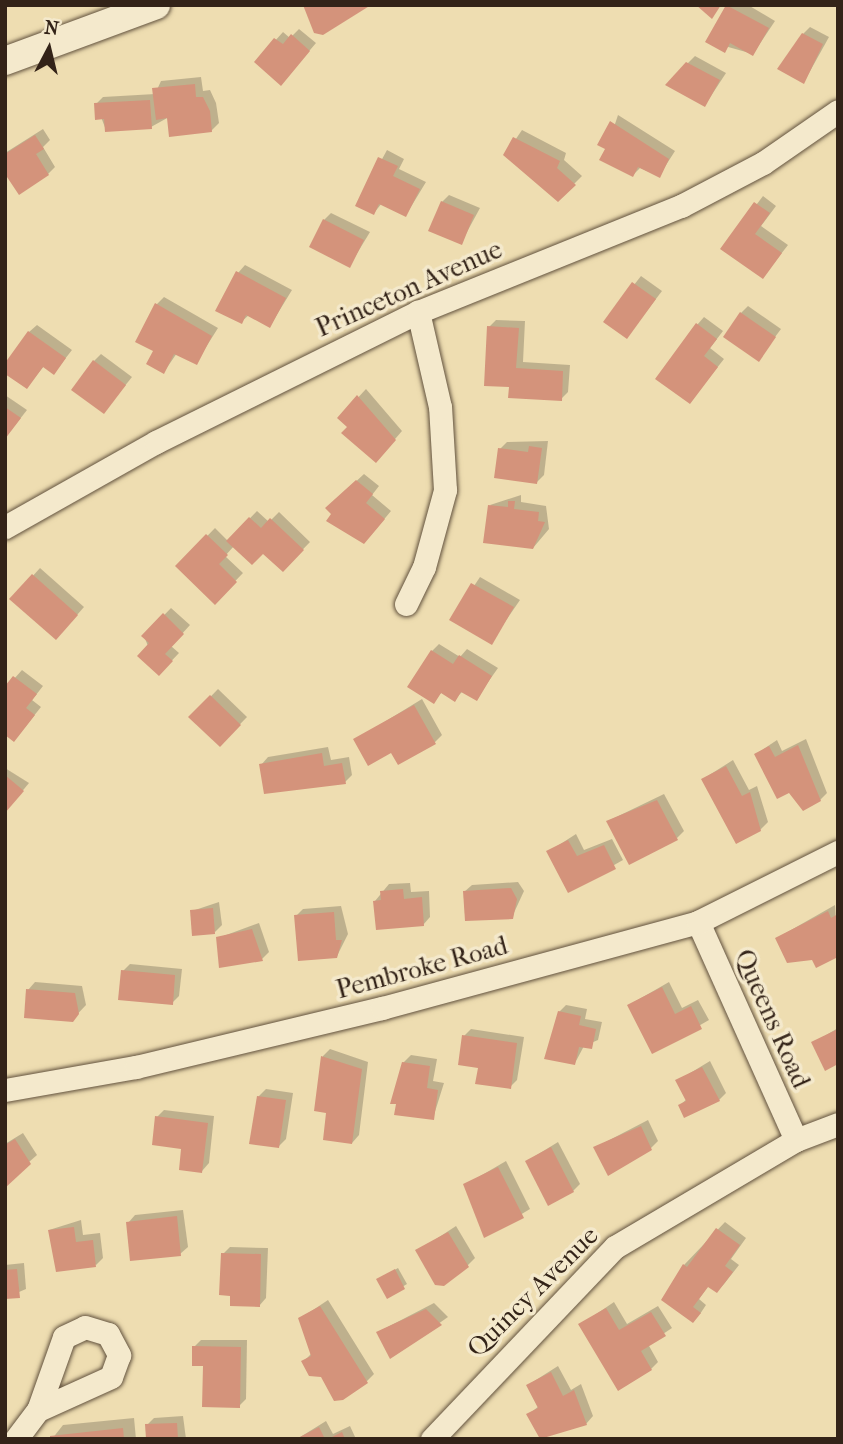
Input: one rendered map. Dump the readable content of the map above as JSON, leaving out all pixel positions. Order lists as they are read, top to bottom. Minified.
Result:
{"streets":{"street":["Princeton Avenue","Pembroke Road","Queens Road","Quincy Avenue"]},"crossings":[["Pembroke Road","Queens Road"],["Queens Road","Quincy Avenue"]],"north":"top"}
